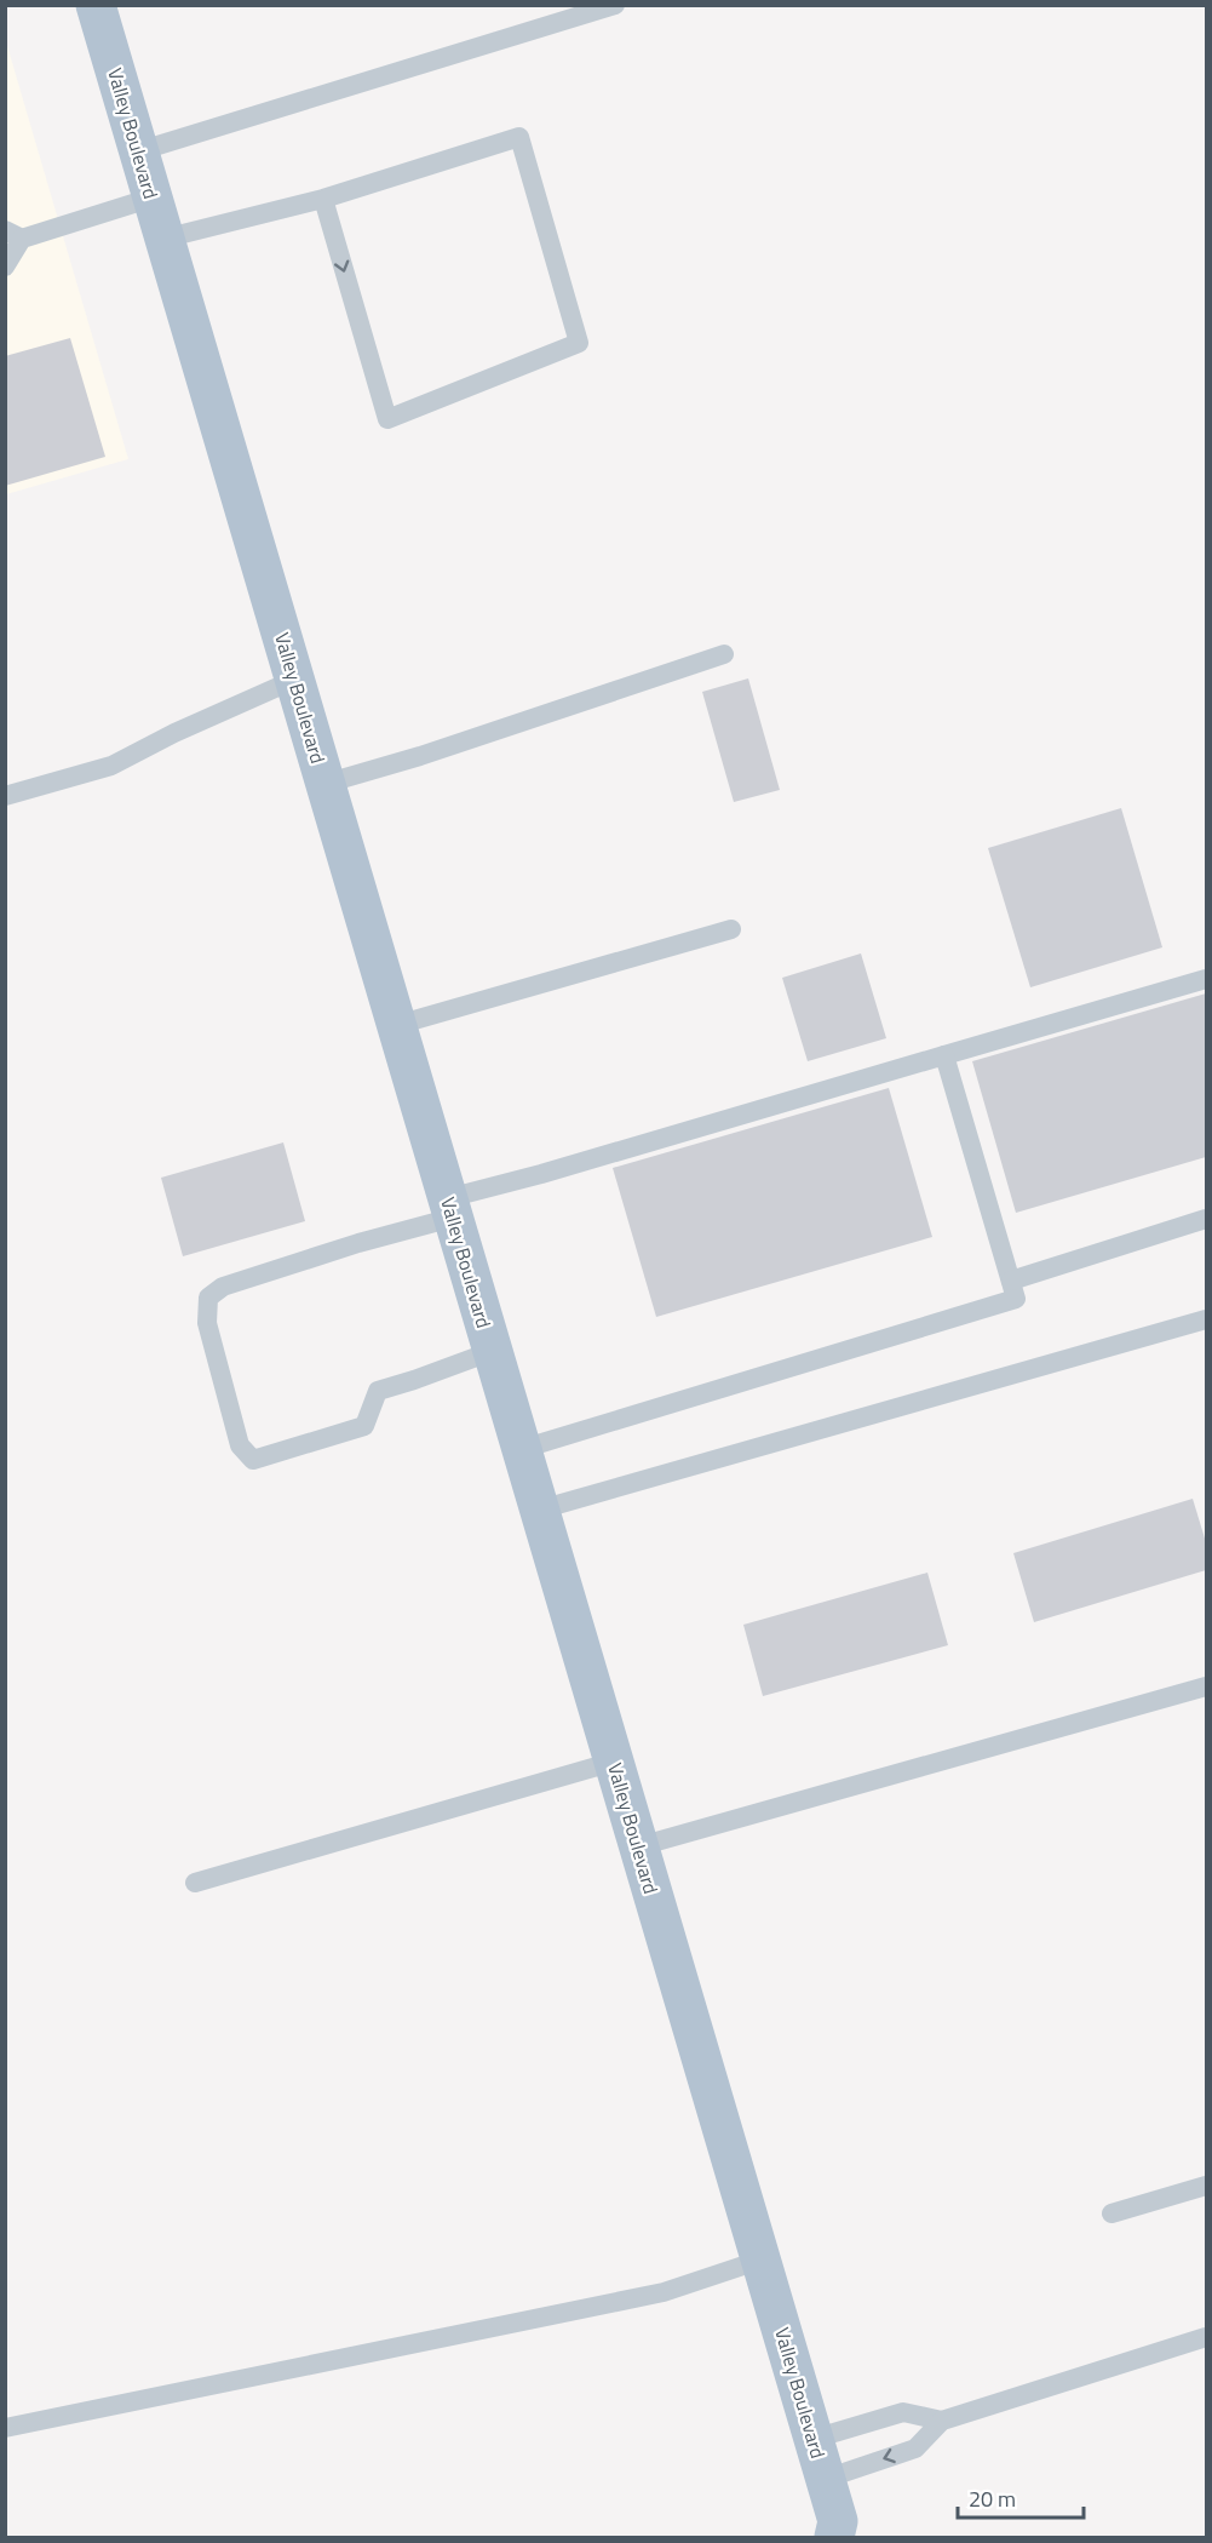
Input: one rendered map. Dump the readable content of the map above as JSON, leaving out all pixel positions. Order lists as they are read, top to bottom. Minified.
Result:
{"streets":{"main road":["Valley Boulevard"]},"scale_bar":"20 m"}
